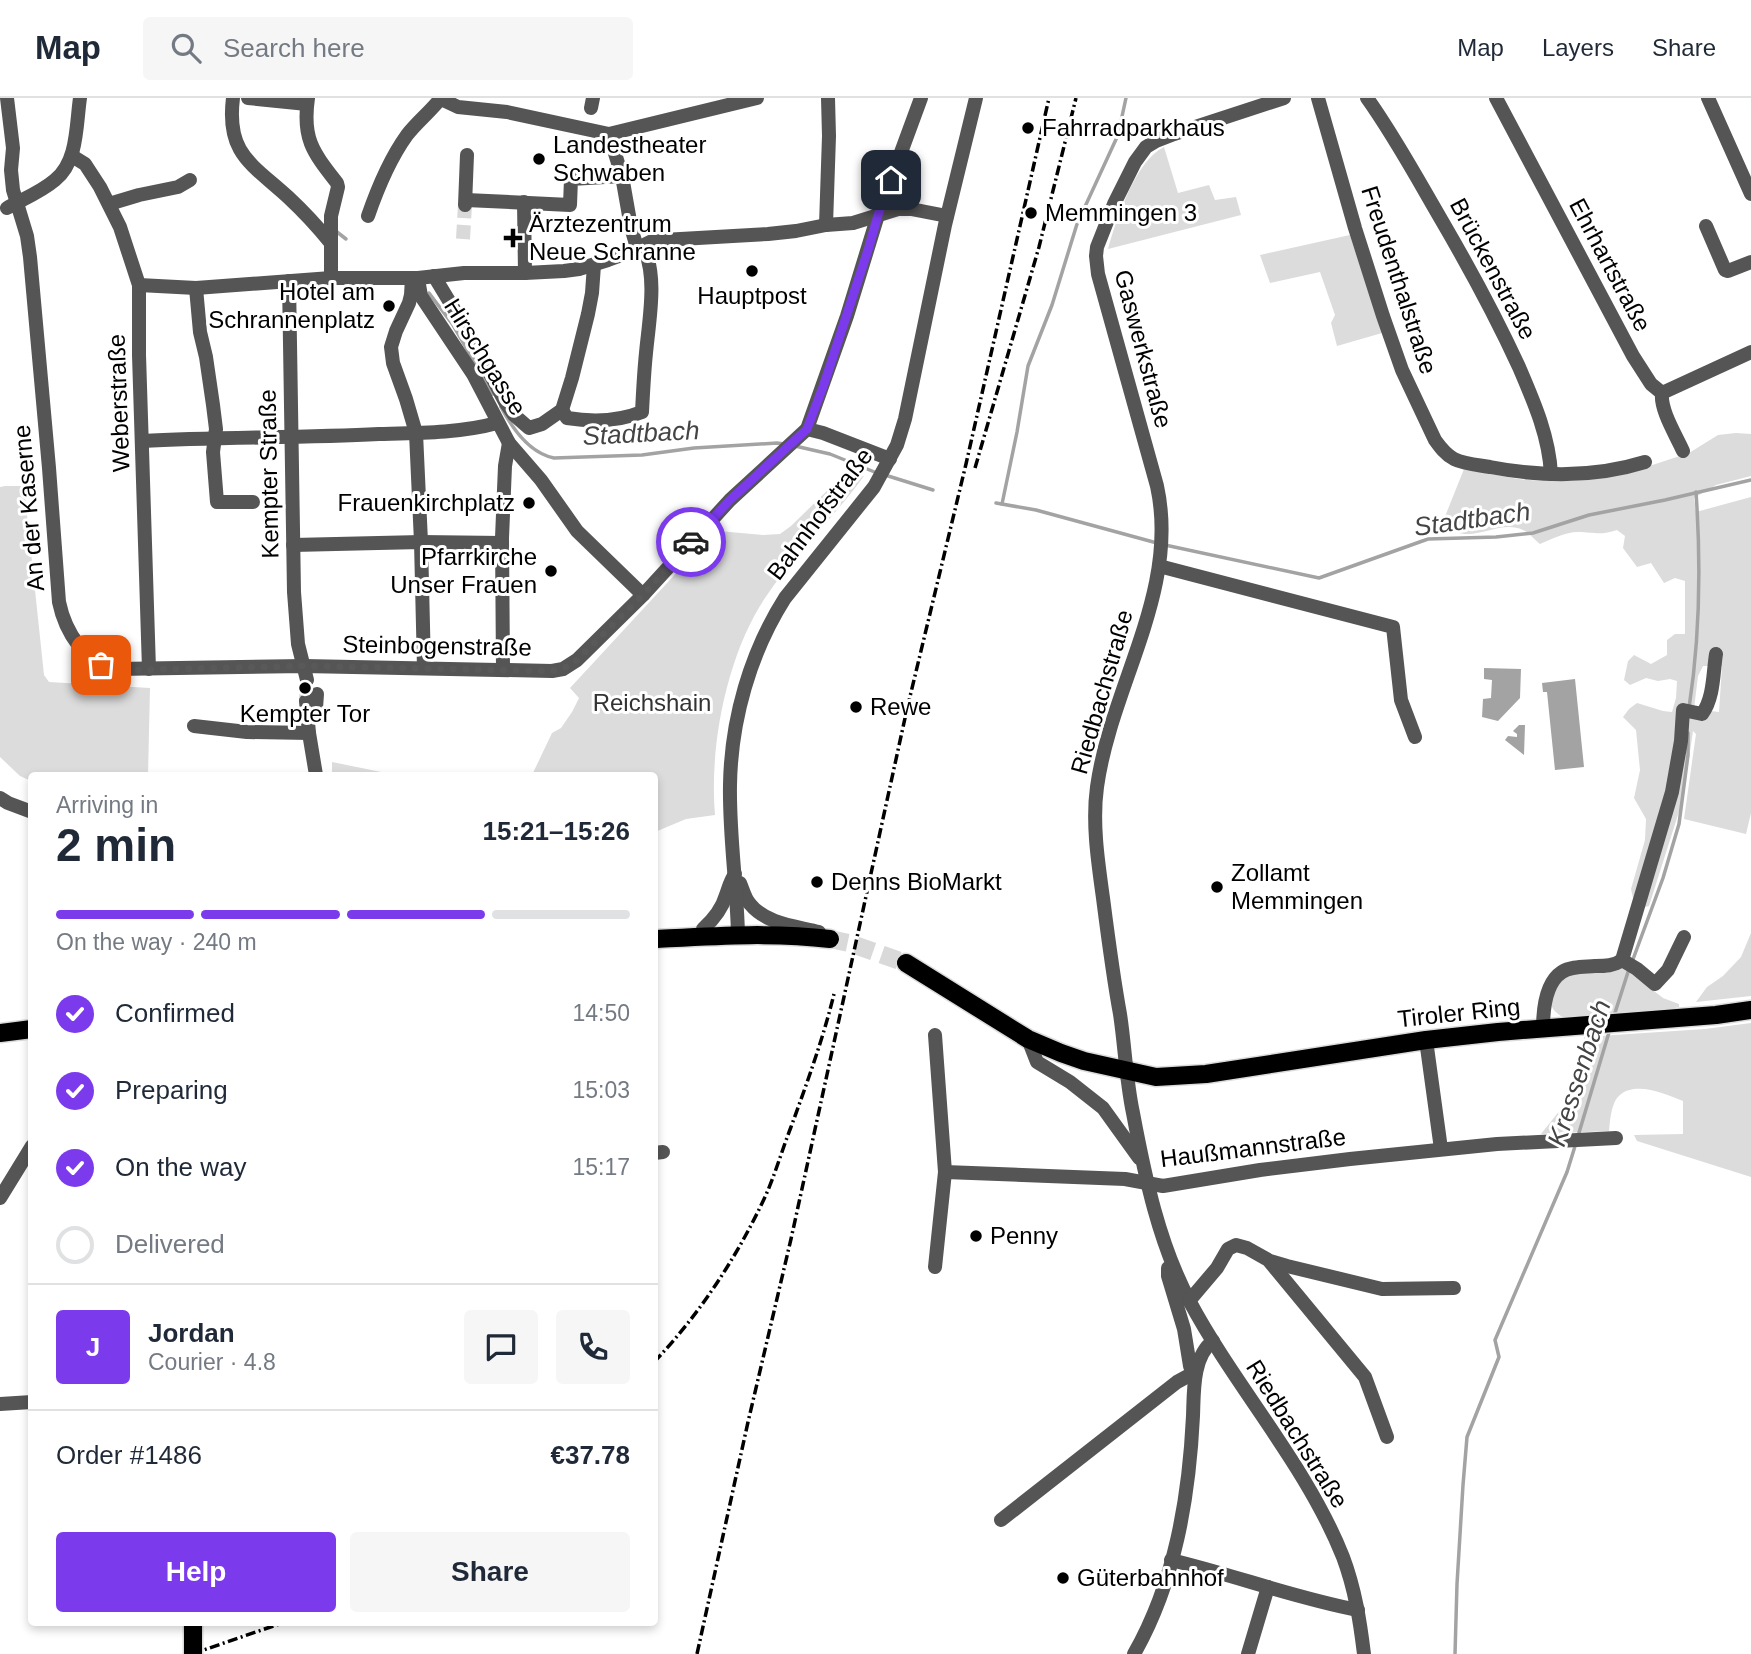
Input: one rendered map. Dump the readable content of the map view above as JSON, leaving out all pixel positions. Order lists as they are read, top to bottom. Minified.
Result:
{"streets":{"main road":["Tiroler Ring"],"street":["Ehrhartstraße","Brückenstraße","Freudenthalstraße","Gaswerkstraße","Hirschgasse","Weberstraße","Kempter Straße","An der Kaserne","Bahnhofstraße","Steinbogenstraße","Riedbachstraße","Haußmannstraße"]},"crossings":[["Brückenstraße","Freudenthalstraße"],["Gaswerkstraße","Riedbachstraße"],["Weberstraße","An der Kaserne"],["Kempter Straße","An der Kaserne"],["Kempter Straße","Steinbogenstraße"],["An der Kaserne","Steinbogenstraße"],["Riedbachstraße","Tiroler Ring"],["Riedbachstraße","Haußmannstraße"]],"water":["Stadtbach","Kressenbach"],"parks":["Reichshain"],"places":{"other":["Fahrradparkhaus","Landestheater Schwaben","Memmingen 3","Hauptpost","Hotel am Schrannenplatz","Frauenkirchplatz","Pfarrkirche Unser Frauen","Kempter Tor","Rewe","Denns BioMarkt","Zollamt Memmingen","Penny","Güterbahnhof"],"health":["Ärztezentrum Neue Schranne"]},"page":{"header":"Map","search":"Search here","nav":["Map","Layers","Share"],"heading":["2 min","Arriving in","15:21–15:26"],"panel":["Jordan","Courier · 4.8","Order #1486","€37.78"],"bar":"On the way · 240 m","list":[["Confirmed","14:50"],["Preparing","15:03"],["On the way","15:17"],"Delivered"],"round":"J","buttons":["Help","Share"]}}
